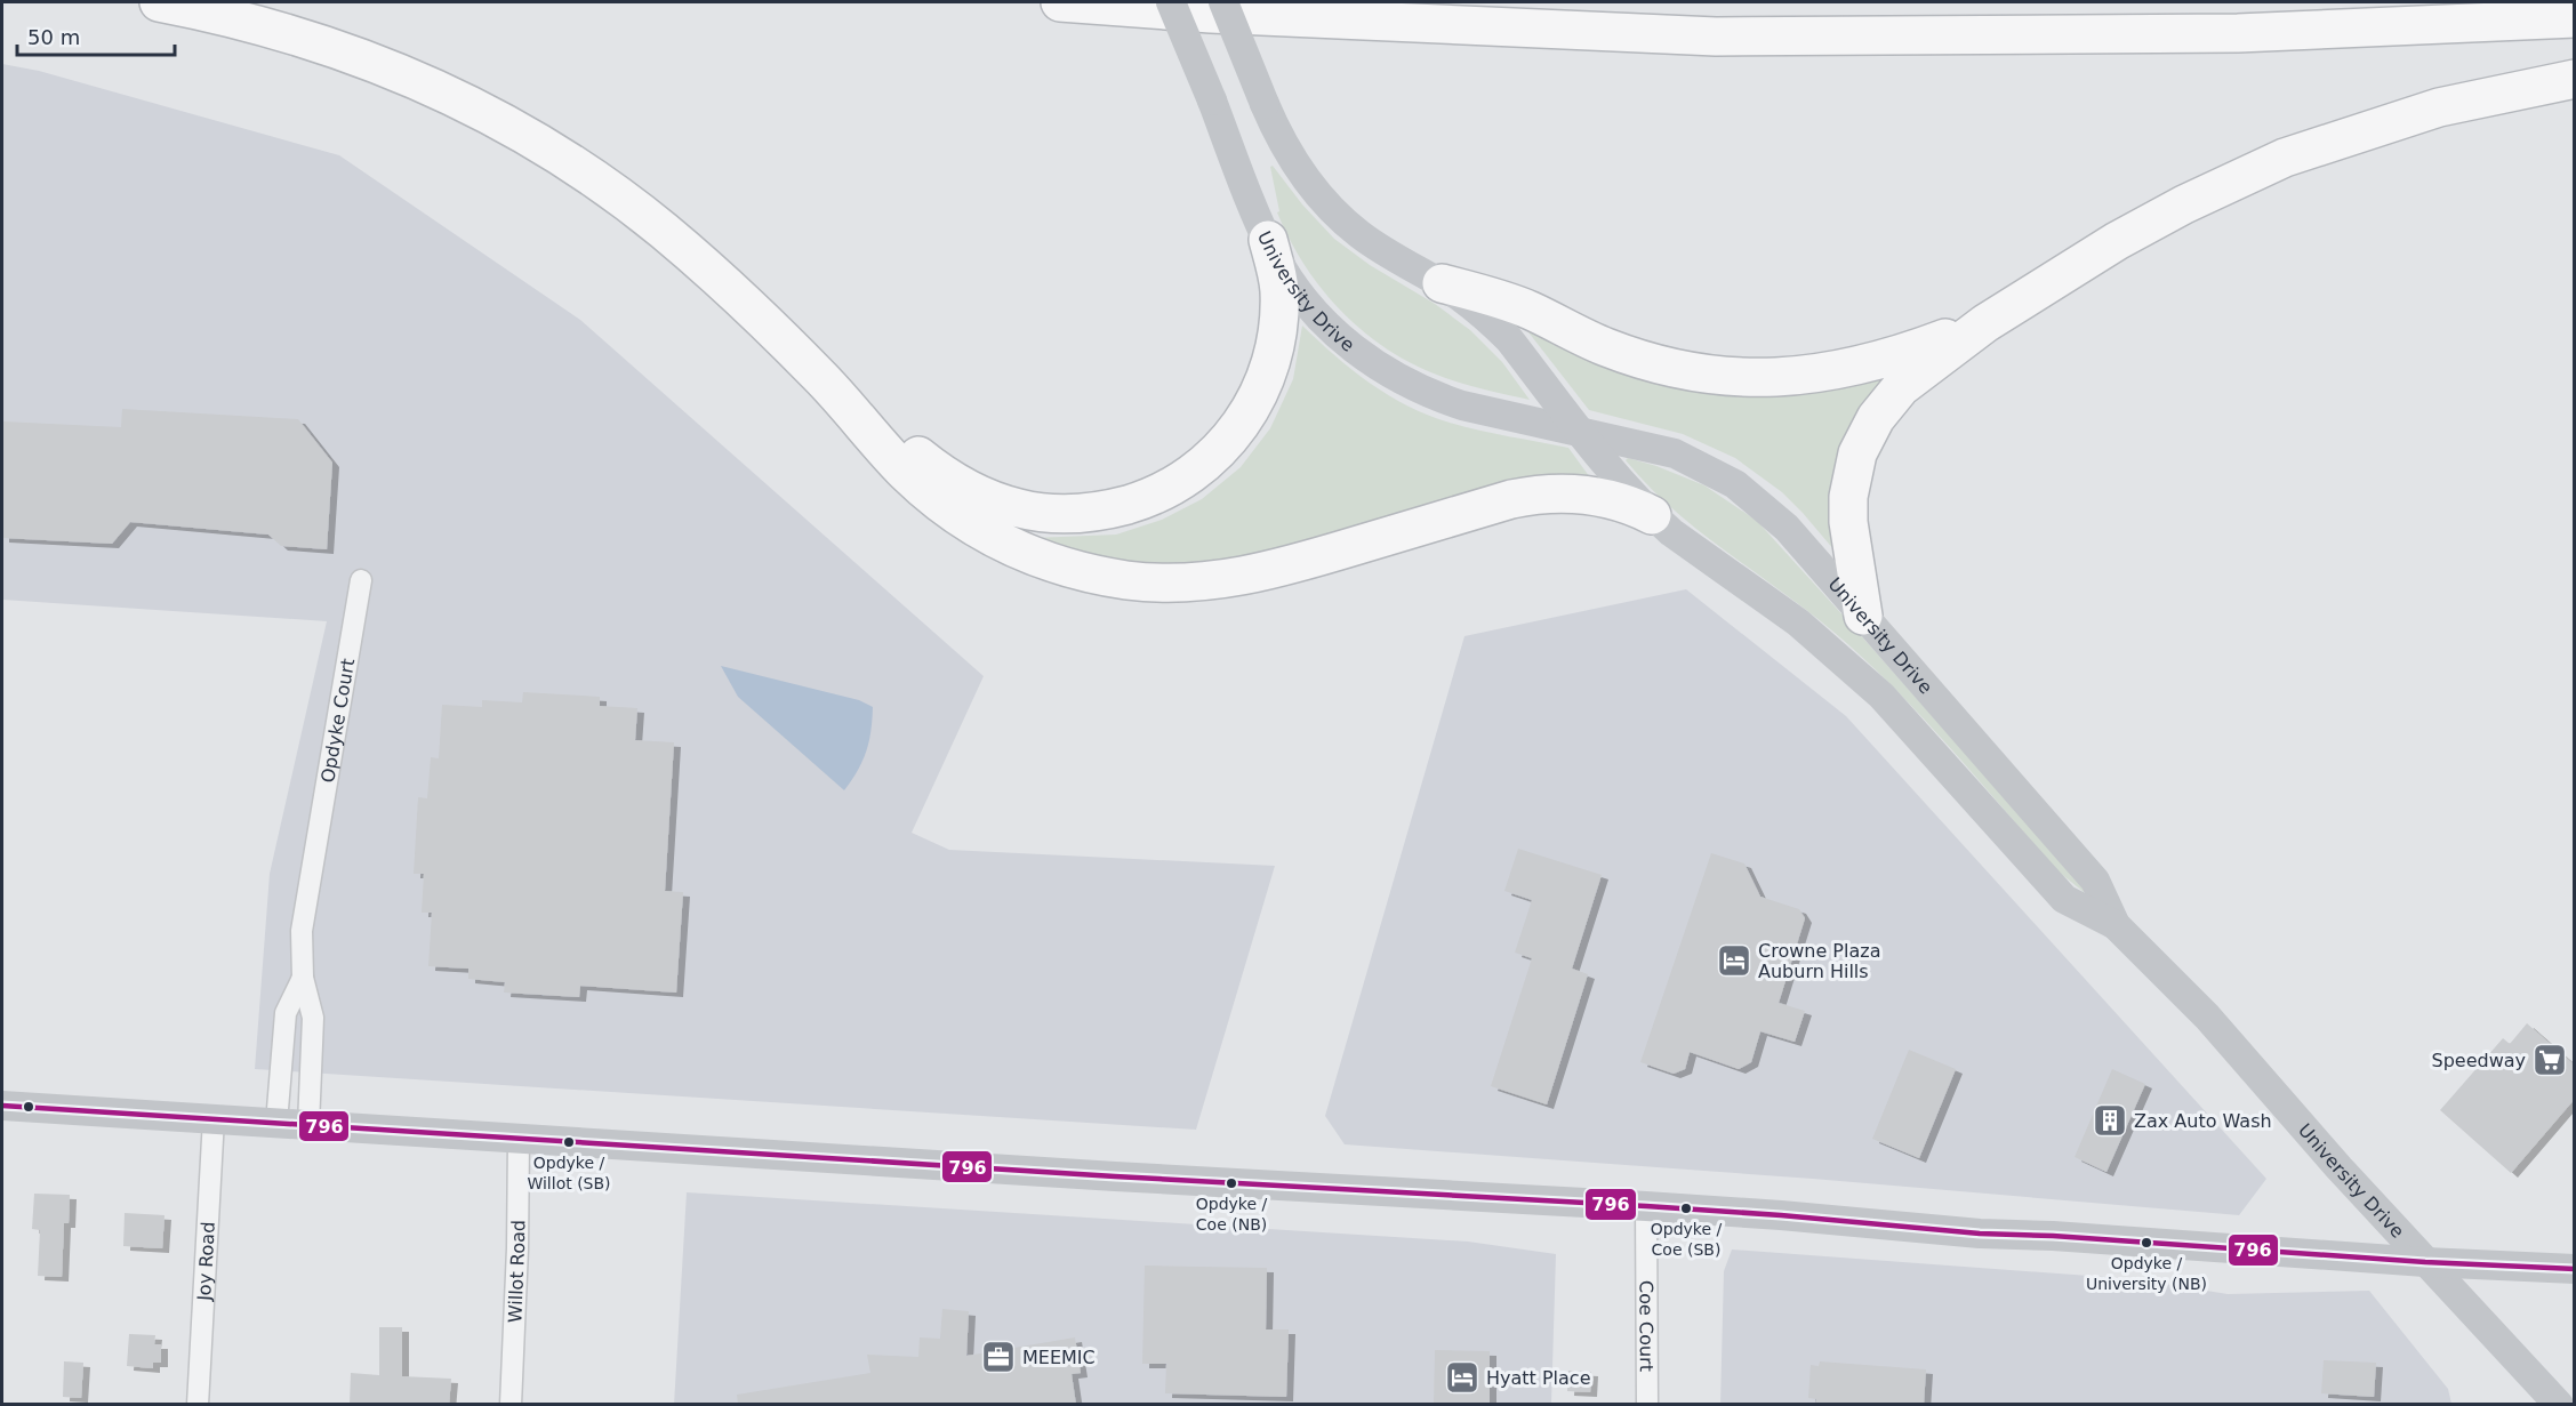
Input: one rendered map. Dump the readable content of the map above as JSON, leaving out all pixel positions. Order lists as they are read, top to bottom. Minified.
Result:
{"streets":{"main road":["University Drive"],"street":["Opdyke Court","Joy Road","Willot Road","Coe Court"]},"places":{"hotel":["Crowne Plaza Auburn Hills","Hyatt Place"],"supermarket":["Speedway"],"building":["Zax Auto Wash"],"other":["Opdyke / Willot (SB)","Opdyke / Coe (NB)","Opdyke / Coe (SB)","Opdyke / University (NB)"],"office":["MEEMIC"]},"lines":["transit line 796"],"scale_bar":"50 m"}
